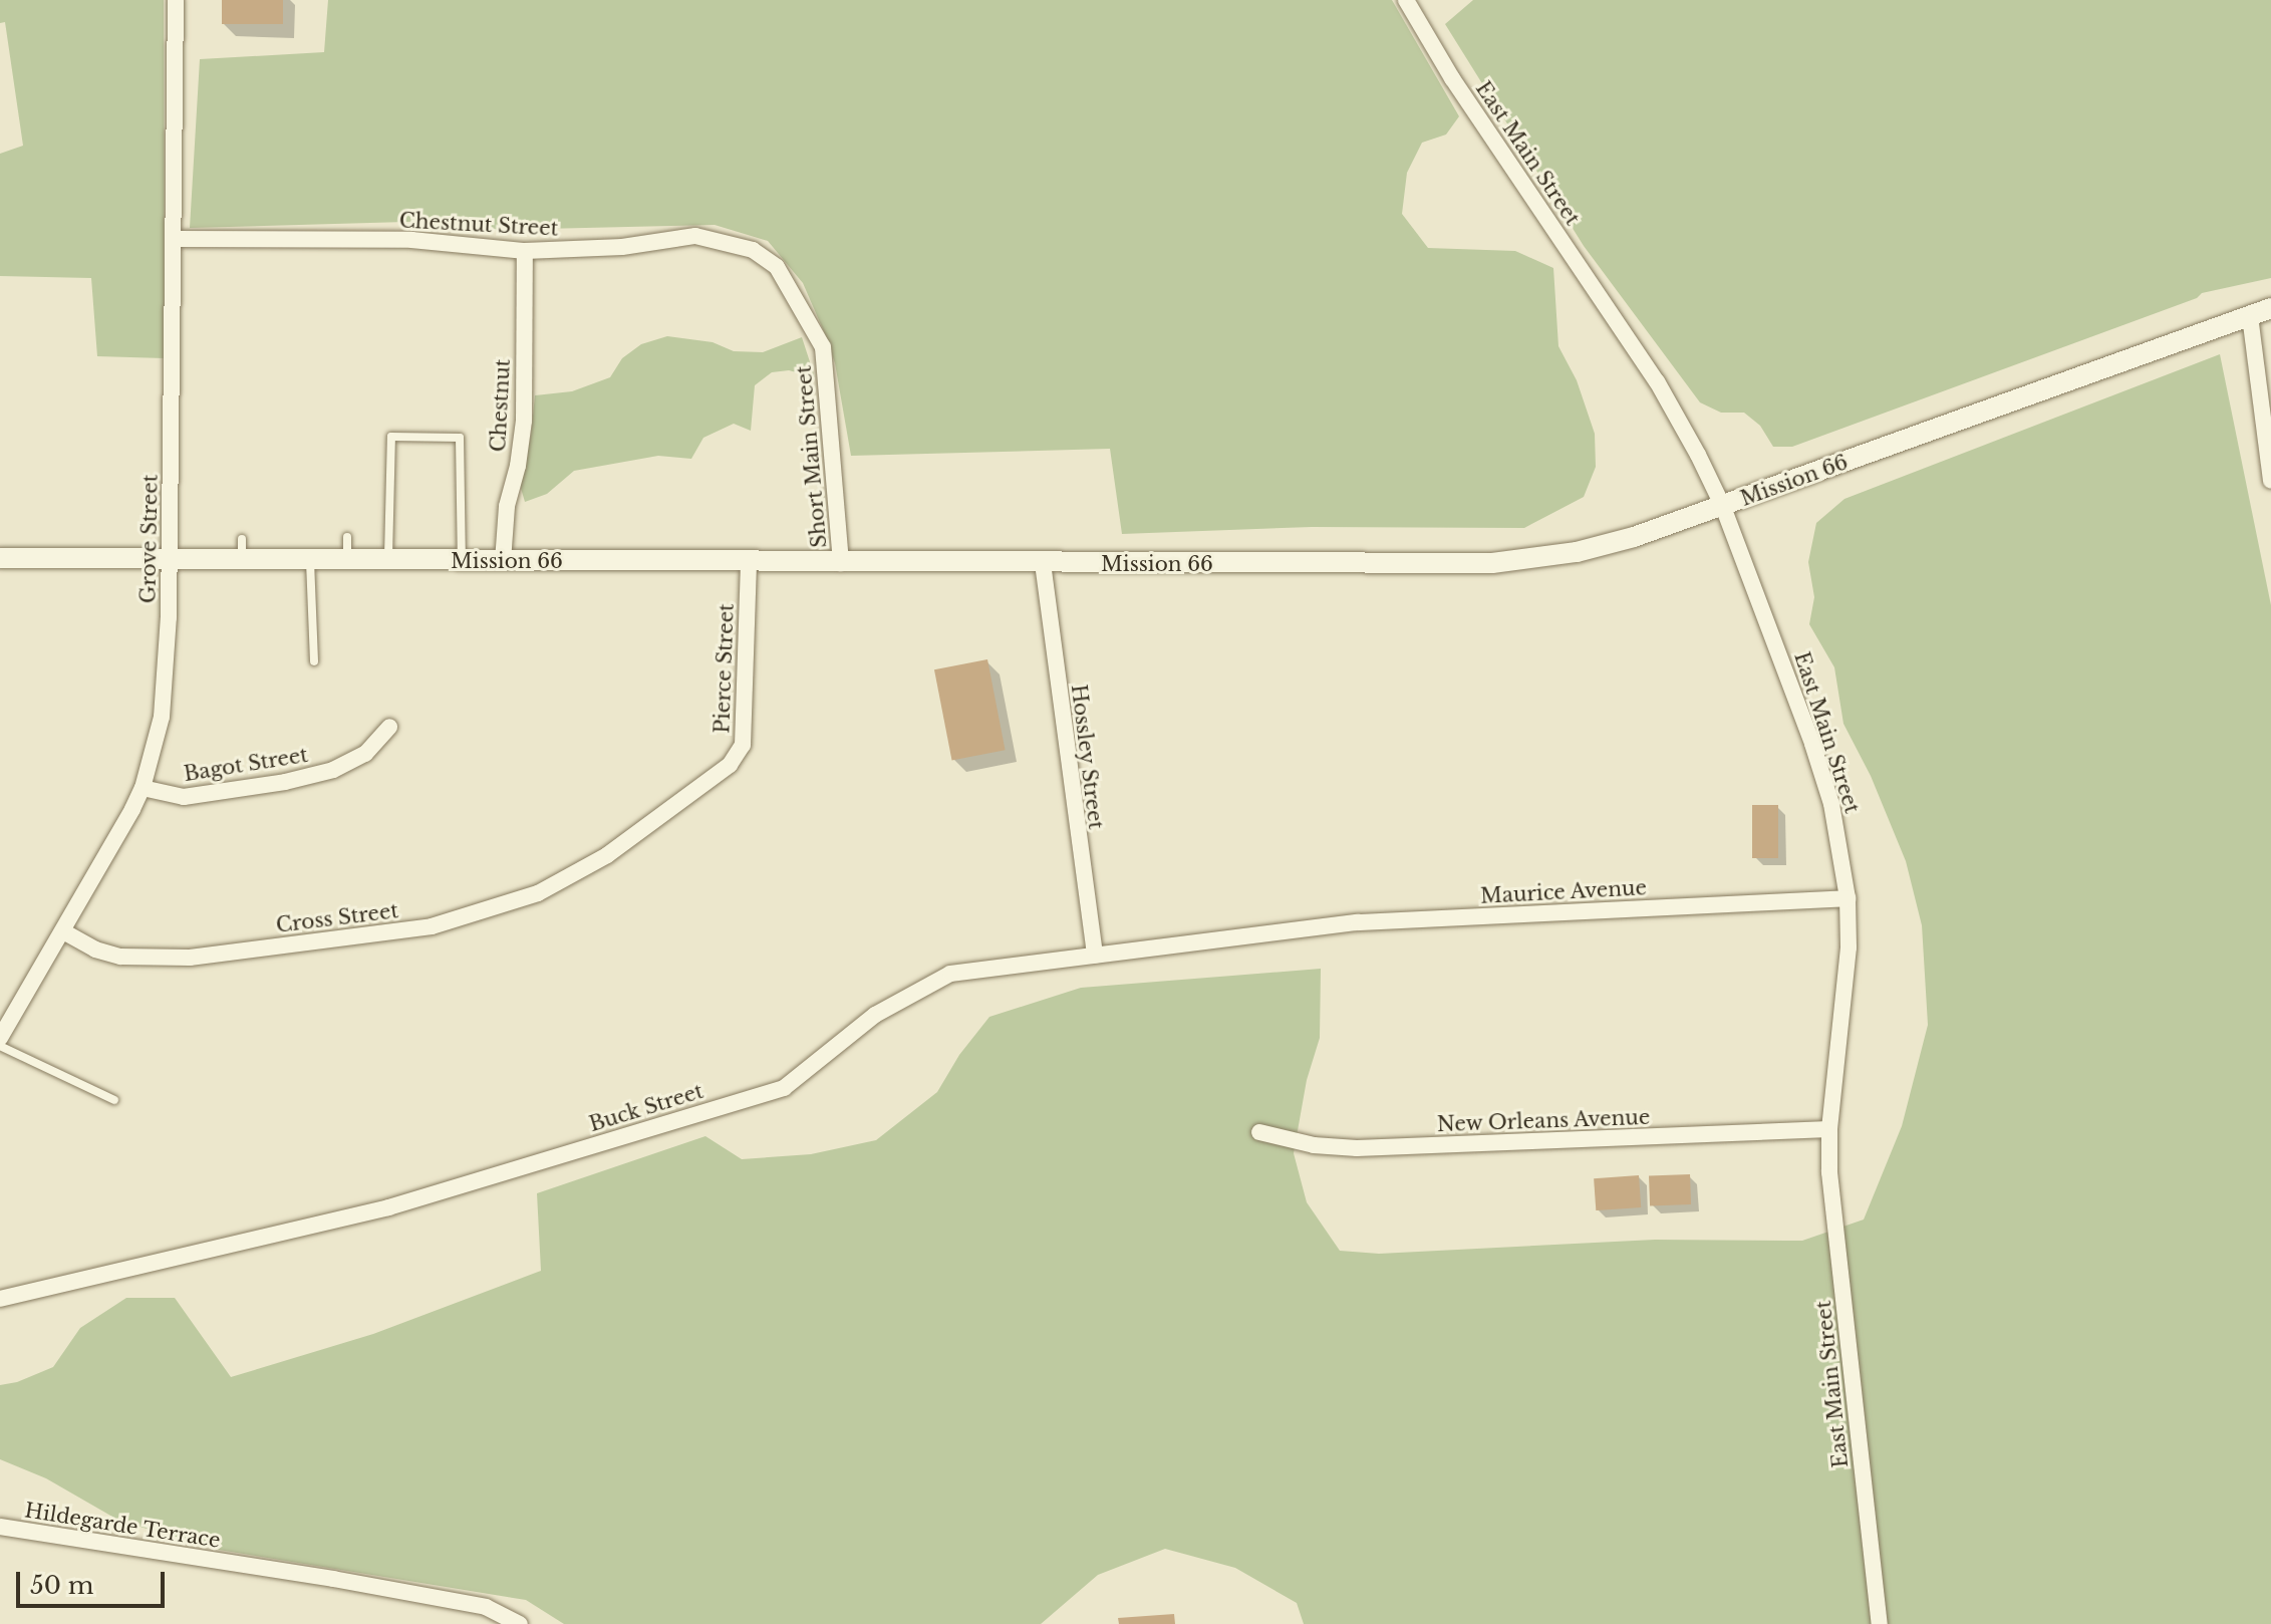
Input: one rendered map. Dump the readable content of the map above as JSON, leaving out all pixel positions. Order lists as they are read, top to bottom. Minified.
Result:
{"streets":{"street":["East Main Street","Chestnut Street","Chestnut","Short Main Street","Mission 66","Grove Street","Pierce Street","Hossley Street","Bagot Street","Maurice Avenue","Cross Street","Buck Street","New Orleans Avenue","Hildegarde Terrace"]},"crossings":[["East Main Street","Mission 66"],["East Main Street","Maurice Avenue"],["East Main Street","New Orleans Avenue"],["Chestnut Street","Chestnut"],["Chestnut Street","Short Main Street"],["Chestnut Street","Grove Street"],["Chestnut","Mission 66"],["Short Main Street","Mission 66"],["Mission 66","Grove Street"],["Mission 66","Pierce Street"],["Mission 66","Hossley Street"],["Grove Street","Bagot Street"],["Grove Street","Cross Street"],["Pierce Street","Cross Street"],["Hossley Street","Buck Street"],["Maurice Avenue","Buck Street"]],"scale_bar":"50 m"}
